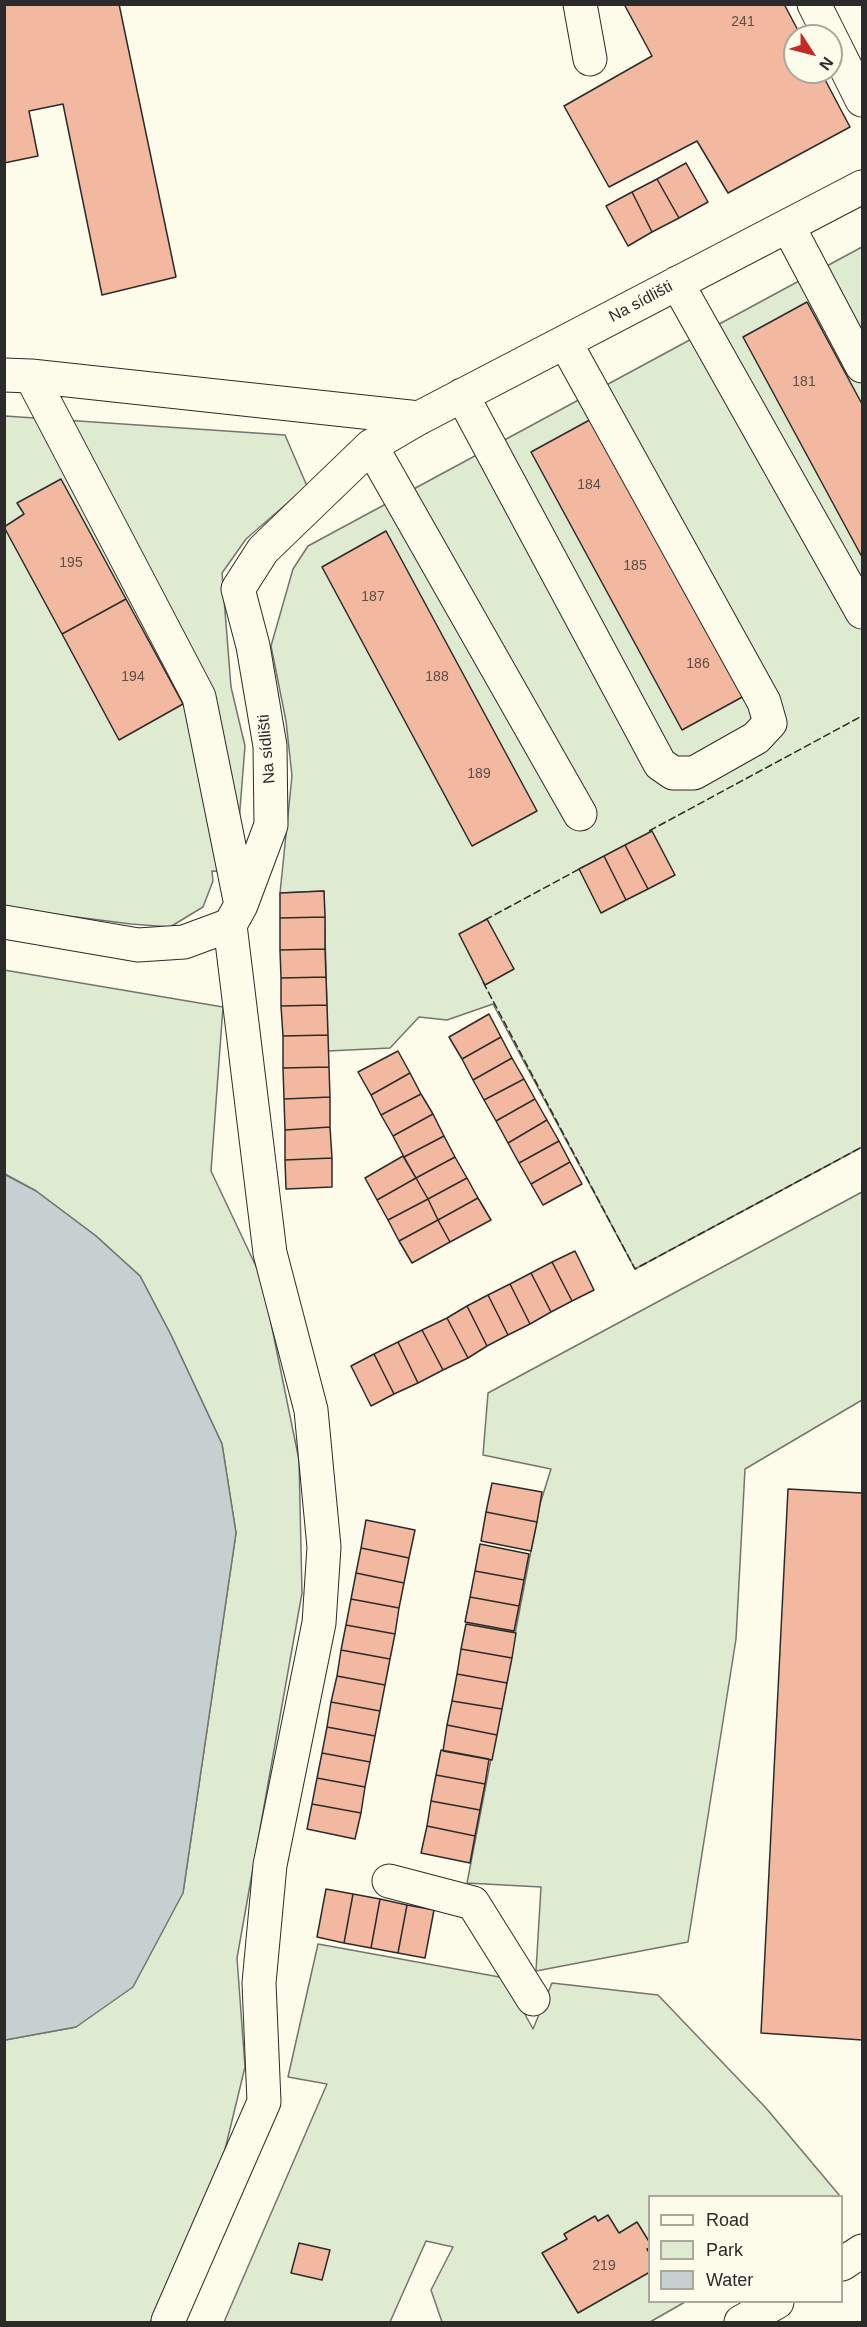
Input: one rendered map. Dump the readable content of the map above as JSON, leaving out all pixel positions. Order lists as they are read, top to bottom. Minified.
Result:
{"streets":{"street":["Na sídlišti"]},"house_numbers":["241","181","184","195","185","187","186","194","188","189","219"],"legend":["Road","Park","Water"],"north":"bottom right"}
